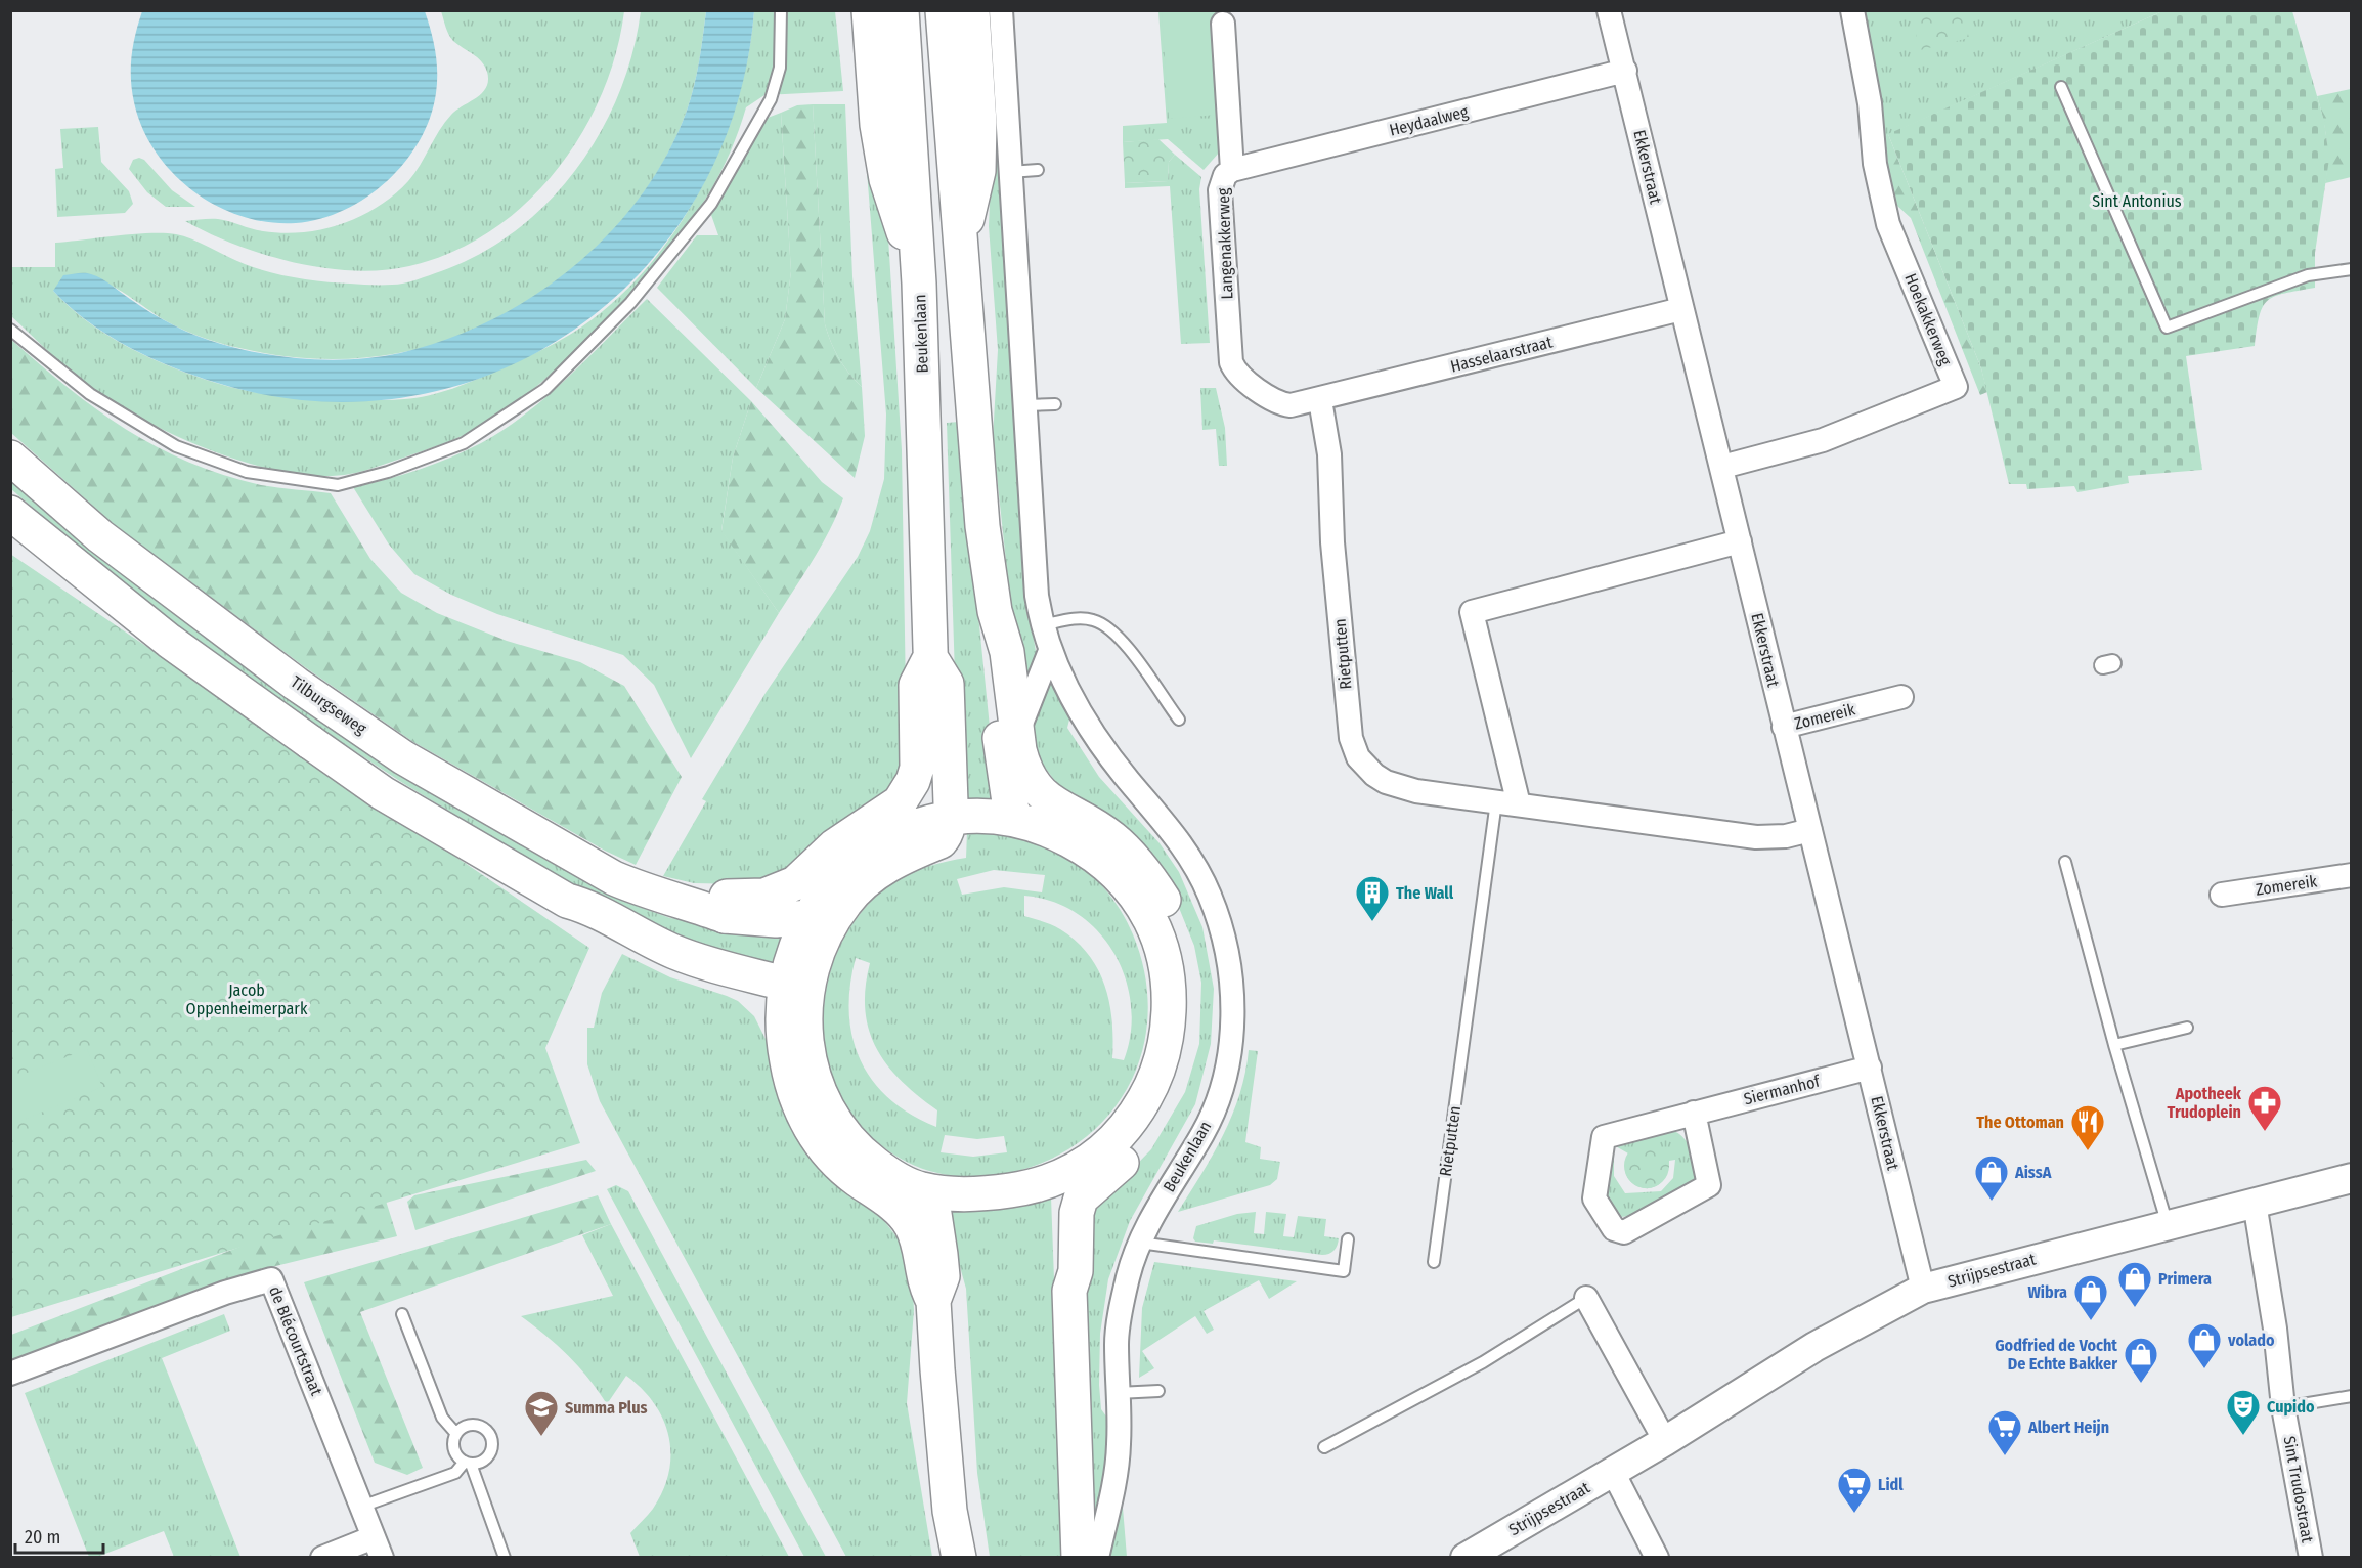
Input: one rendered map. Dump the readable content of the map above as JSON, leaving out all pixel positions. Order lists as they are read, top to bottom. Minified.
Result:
{"streets":{"main road":["Beukenlaan","Tilburgseweg"],"street":["Heydaalweg","Ekkerstraat","Langenakkerweg","Hoekakkerweg","Hasselaarstraat","Rietputten","Zomereik","Siermanhof","Strijpsestraat","de Blécourtstraat","Sint Trudostraat"]},"crossings":[["Heydaalweg","Ekkerstraat"],["Heydaalweg","Langenakkerweg"],["Ekkerstraat","Hoekakkerweg"],["Ekkerstraat","Hasselaarstraat"],["Ekkerstraat","Rietputten"],["Ekkerstraat","Zomereik"],["Ekkerstraat","Siermanhof"],["Ekkerstraat","Strijpsestraat"],["Langenakkerweg","Hasselaarstraat"],["Langenakkerweg","Rietputten"],["Beukenlaan","Tilburgseweg"],["Hasselaarstraat","Rietputten"],["Strijpsestraat","Sint Trudostraat"]],"parks":["Sint Antonius","Jacob Oppenheimerpark"],"places":{"building":["The Wall"],"pharmacy":["Apotheek Trudoplein"],"restaurant":["The Ottoman"],"shop":["AissA","Primera","Wibra","volado","Godfried de Vocht De Echte Bakker"],"theatre":["Cupido"],"school or university":["Summa Plus"],"supermarket":["Albert Heijn","Lidl"]},"scale_bar":"20 m"}
